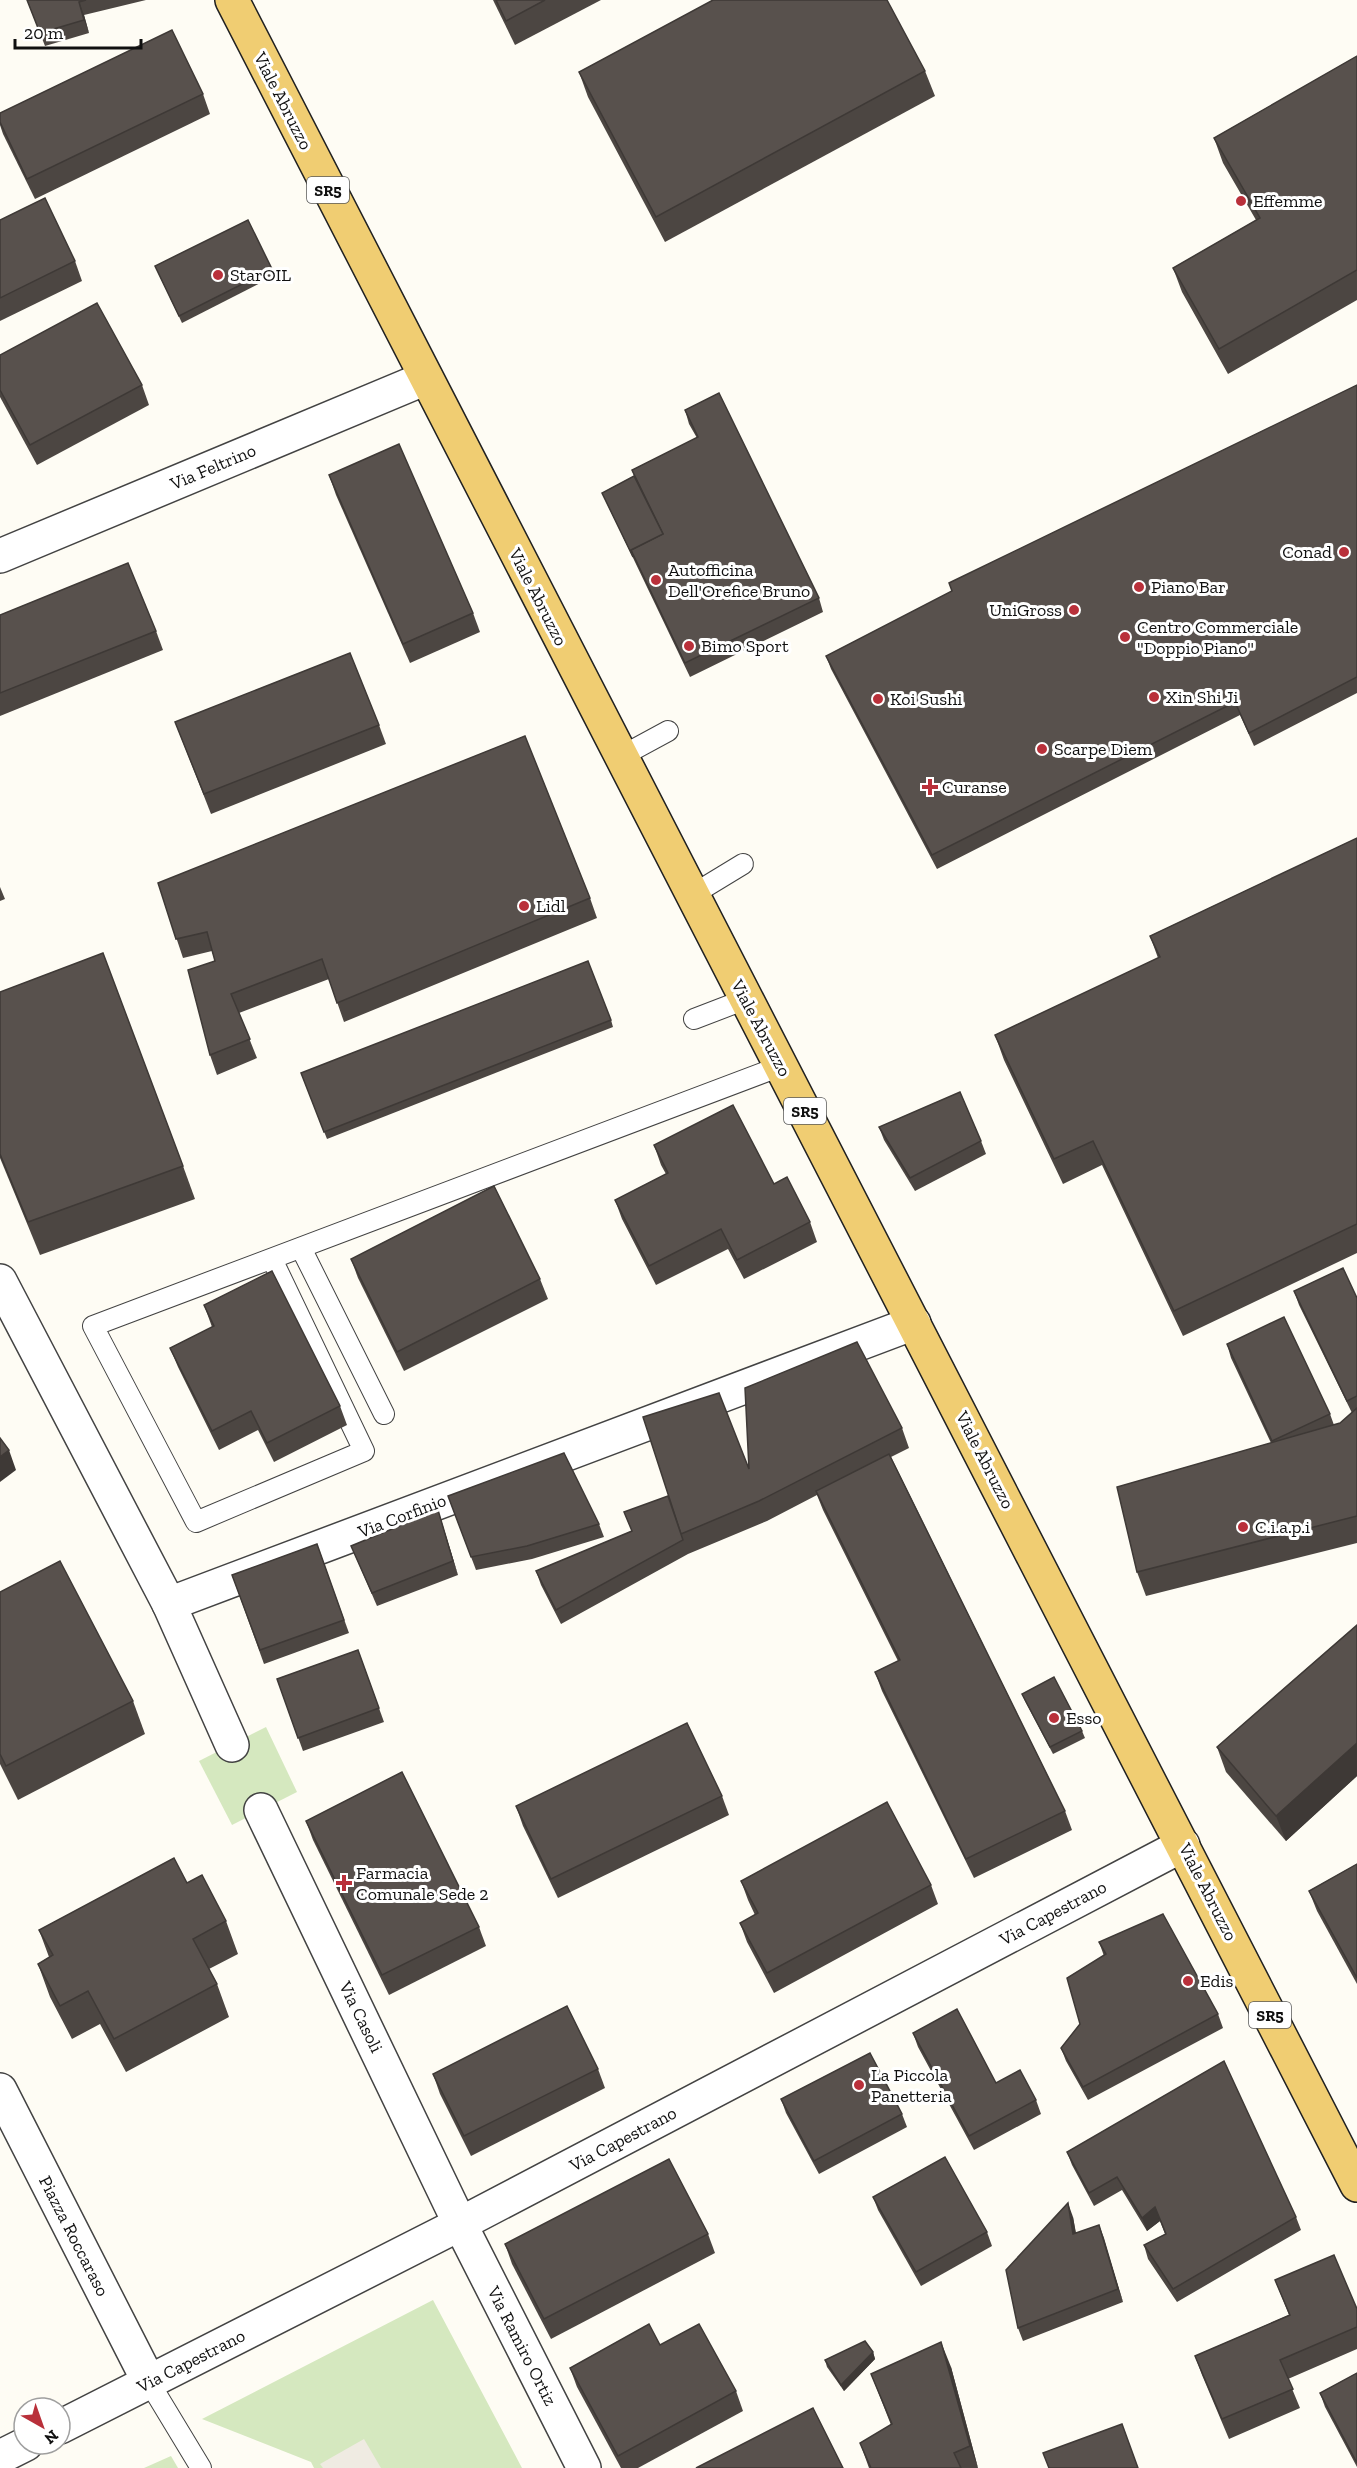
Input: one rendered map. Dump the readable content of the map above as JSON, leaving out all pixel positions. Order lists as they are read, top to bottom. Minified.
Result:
{"streets":{"main road":["Viale Abruzzo","SR5"],"street":["Via Feltrino","Via Corfinio","Via Capestrano","Via Casoli","Piazza Roccaraso","Via Ramiro Ortiz"]},"crossings":[["Viale Abruzzo","Via Feltrino"],["Viale Abruzzo","Via Corfinio"],["Viale Abruzzo","Via Capestrano"],["Via Capestrano","Via Casoli"],["Via Capestrano","Piazza Roccaraso"],["Via Capestrano","Via Ramiro Ortiz"],["Via Casoli","Via Ramiro Ortiz"]],"places":{"other":["Effemme","StarOIL","Conad","Autofficina Dell'Orefice Bruno","Piano Bar","UniGross","Centro Commerciale \"Doppio Piano\"","Bimo Sport","Xin Shi Ji","Koi Sushi","Scarpe Diem","Lidl","C.i.a.p.i","Esso","Edis","La Piccola Panetteria"],"health":["Curanse","Farmacia Comunale Sede 2"]},"scale_bar":"20 m","north":"bottom right"}
